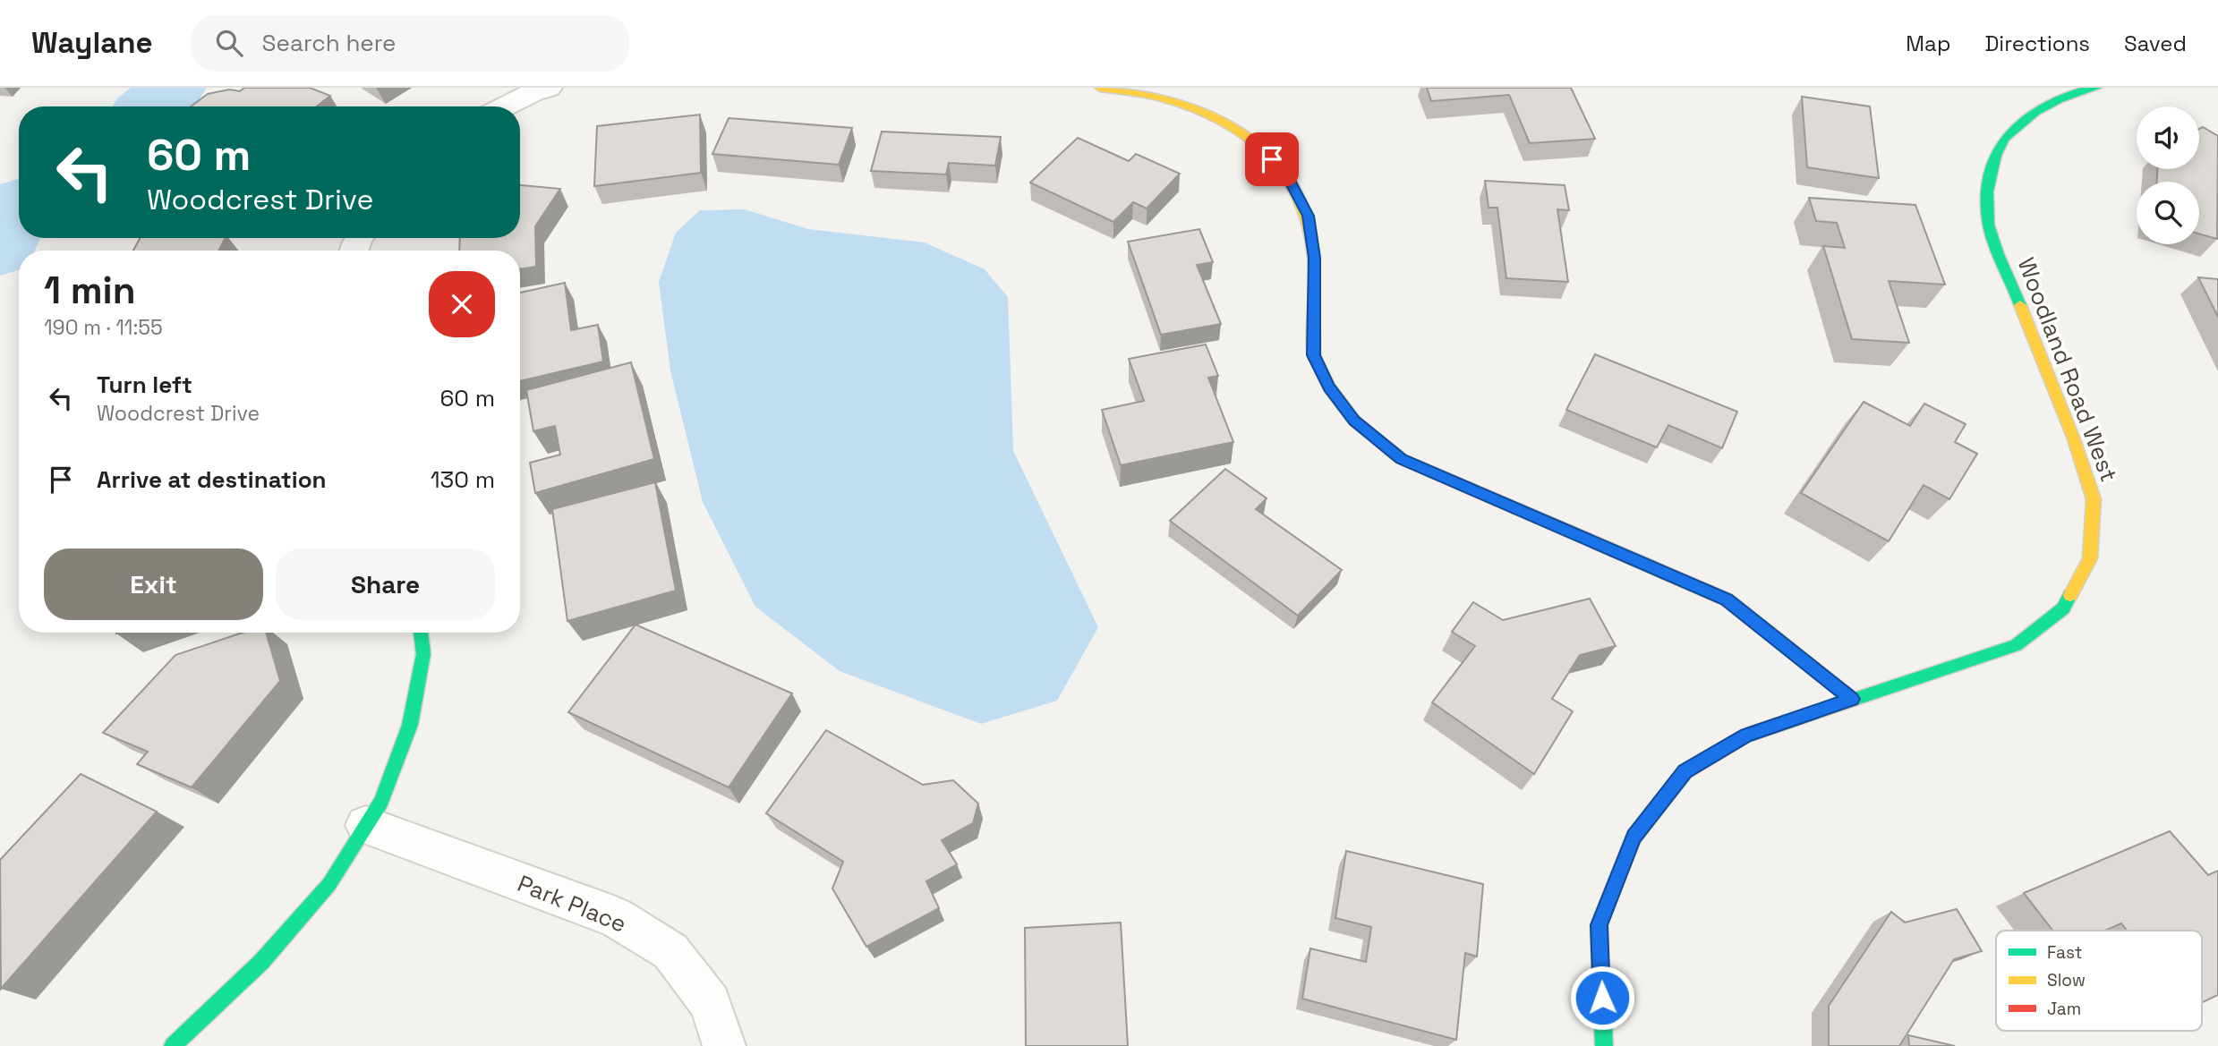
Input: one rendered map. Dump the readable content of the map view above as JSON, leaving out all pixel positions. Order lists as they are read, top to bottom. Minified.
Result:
{"streets":{"street":["Woodland Road West","Park Place"]},"legend":["Fast","Slow","Jam"],"page":{"header":"Waylane","search":"Search here","nav":["Map","Directions","Saved"],"turn":["60 m","Woodcrest Drive"],"heading":["1 min","190 m · 11:55"],"list":[{"name":"Turn left","note":"Woodcrest Drive","value":"60 m"},{"name":"Arrive at destination","value":"130 m"}],"buttons":["Exit","Share"]}}
